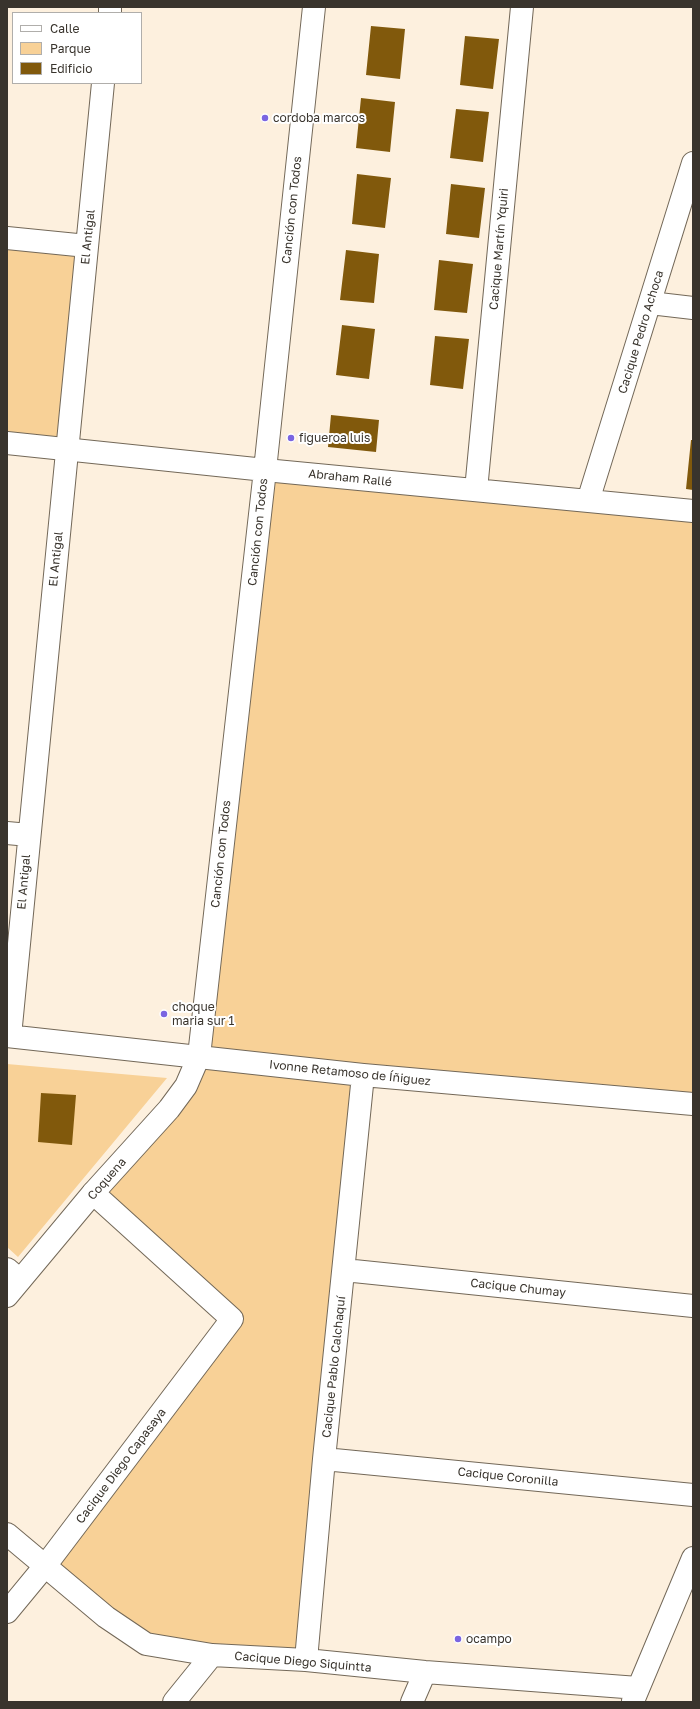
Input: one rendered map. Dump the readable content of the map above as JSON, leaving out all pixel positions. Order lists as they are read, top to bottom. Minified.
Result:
{"streets":{"street":["Canción con Todos","El Antigal","Cacique Martín Yquiri","Cacique Pedro Achoca","Abraham Rallé","Ivonne Retamoso de Íñiguez","Coquena","Cacique Chumay","Cacique Pablo Calchaquí","Cacique Diego Capasaya","Cacique Coronilla","Cacique Diego Siquintta"]},"crossings":[["Canción con Todos","Abraham Rallé"],["Canción con Todos","Ivonne Retamoso de Íñiguez"],["Canción con Todos","Coquena"],["El Antigal","Abraham Rallé"],["El Antigal","Ivonne Retamoso de Íñiguez"],["Cacique Martín Yquiri","Abraham Rallé"],["Cacique Pedro Achoca","Abraham Rallé"],["Ivonne Retamoso de Íñiguez","Coquena"],["Ivonne Retamoso de Íñiguez","Cacique Pablo Calchaquí"],["Coquena","Cacique Diego Capasaya"],["Cacique Chumay","Cacique Pablo Calchaquí"],["Cacique Pablo Calchaquí","Cacique Coronilla"],["Cacique Pablo Calchaquí","Cacique Diego Siquintta"],["Cacique Diego Capasaya","Cacique Diego Siquintta"]],"places":["cordoba marcos","figueroa luis","choque maria sur 1","ocampo"],"legend":["Calle","Parque","Edificio"]}
